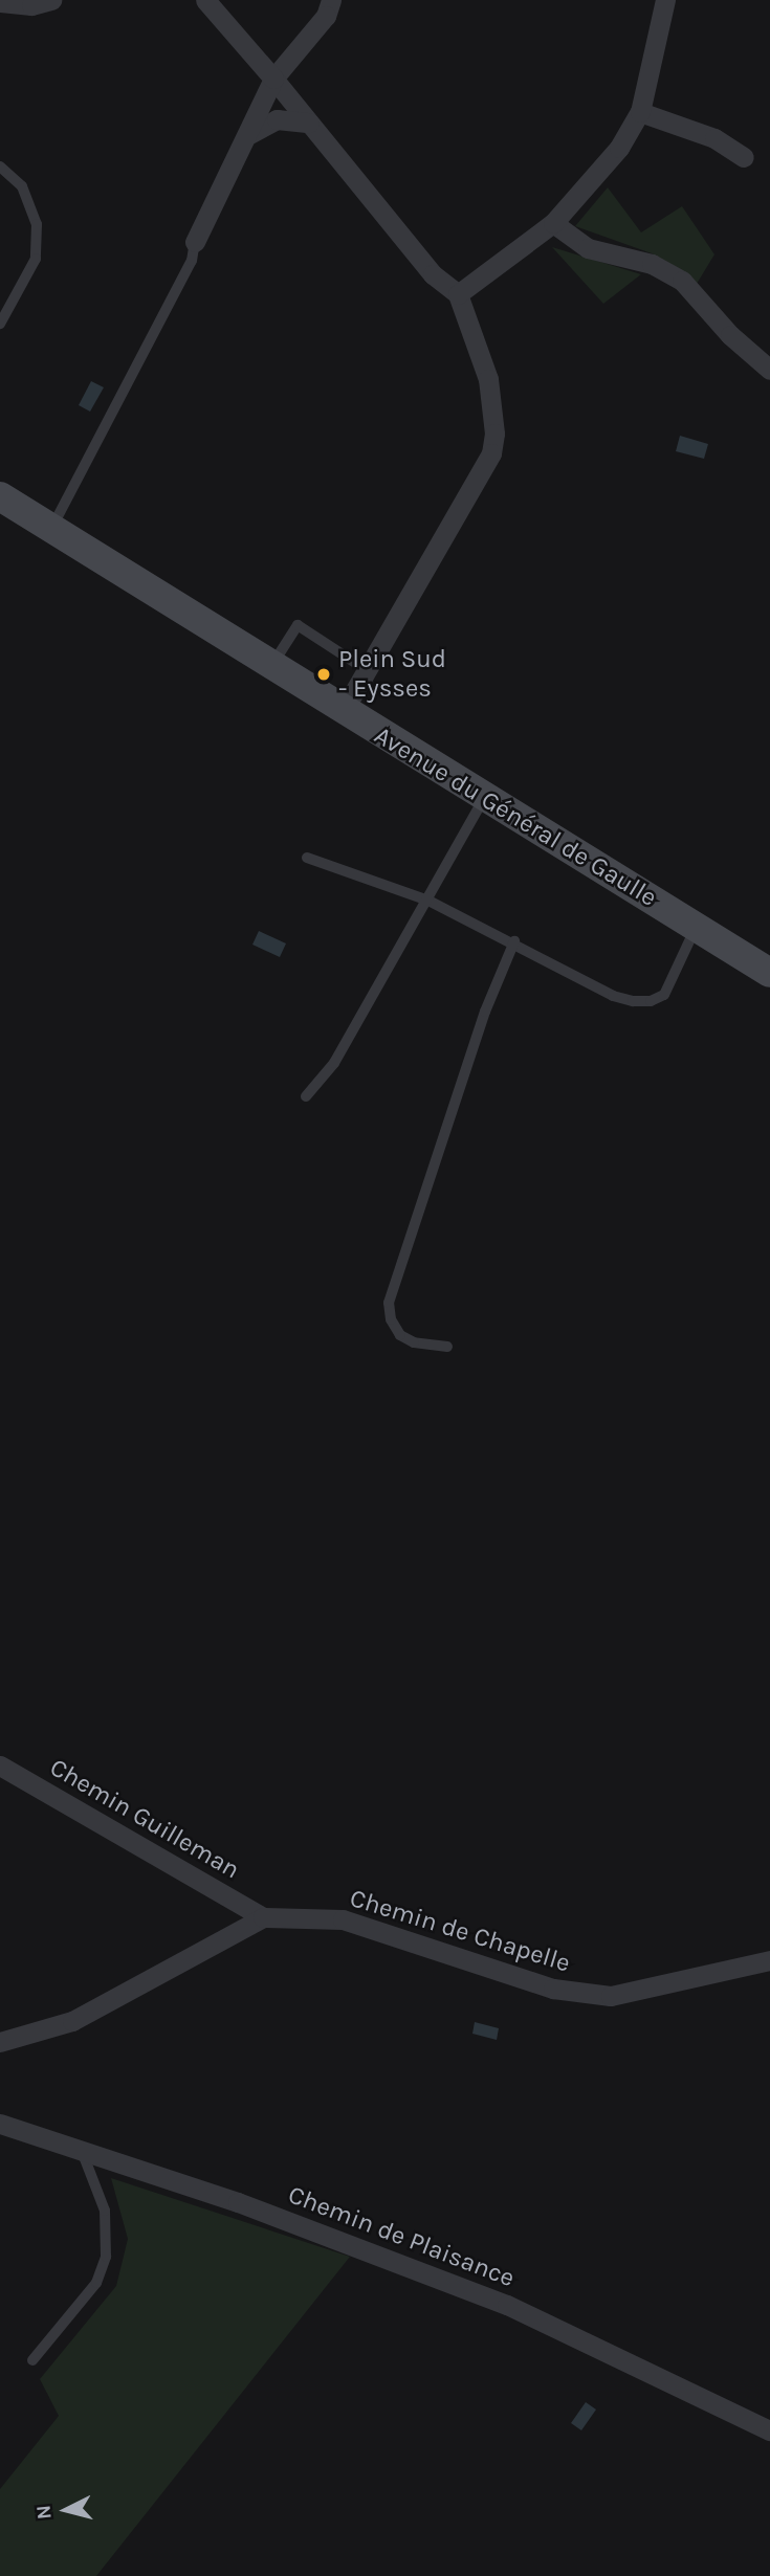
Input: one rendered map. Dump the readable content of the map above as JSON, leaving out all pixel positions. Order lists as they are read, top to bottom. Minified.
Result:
{"streets":{"main road":["Avenue du Général de Gaulle"],"street":["Chemin Guilleman","Chemin de Chapelle","Chemin de Plaisance"]},"crossings":[["Chemin Guilleman","Chemin de Chapelle"]],"places":["Plein Sud - Eysses"],"north":"left"}
